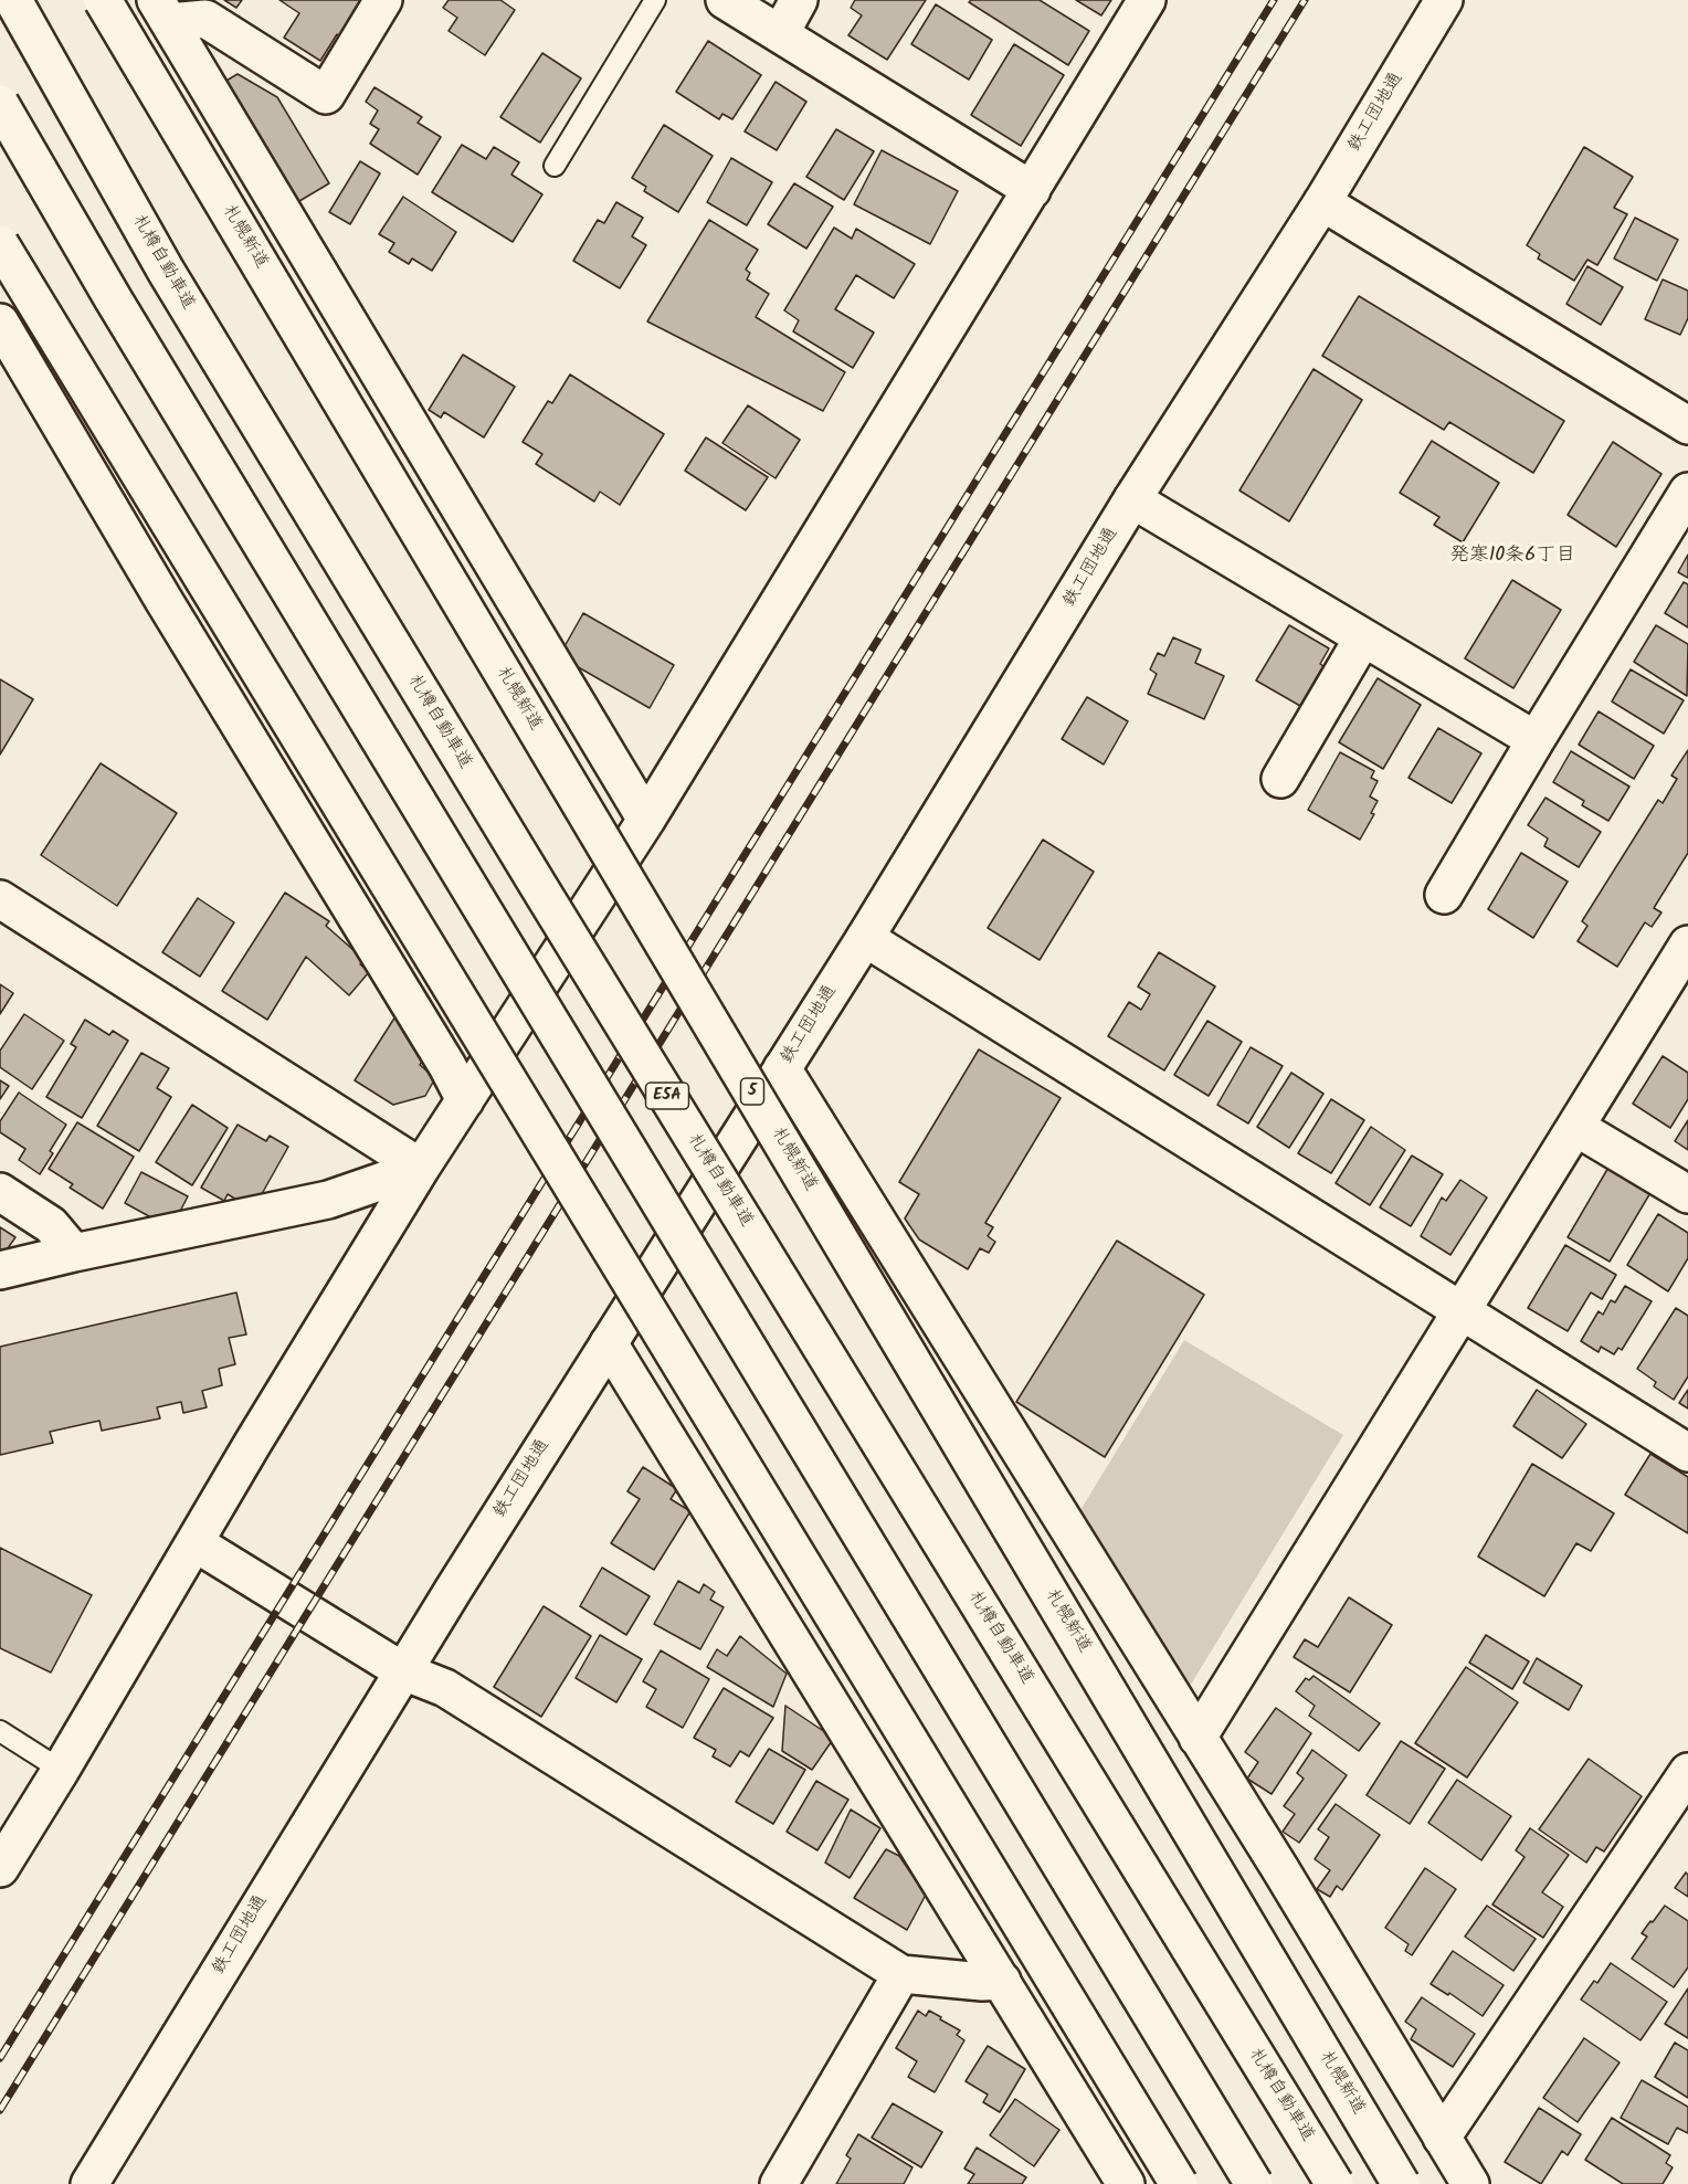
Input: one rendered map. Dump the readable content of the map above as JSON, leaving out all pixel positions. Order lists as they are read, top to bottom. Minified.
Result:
{"streets":{"main road":["鉄工団地通","札幌新道","札樽自動車道","5","E5A"]},"districts":["発寒10条6丁目"]}
